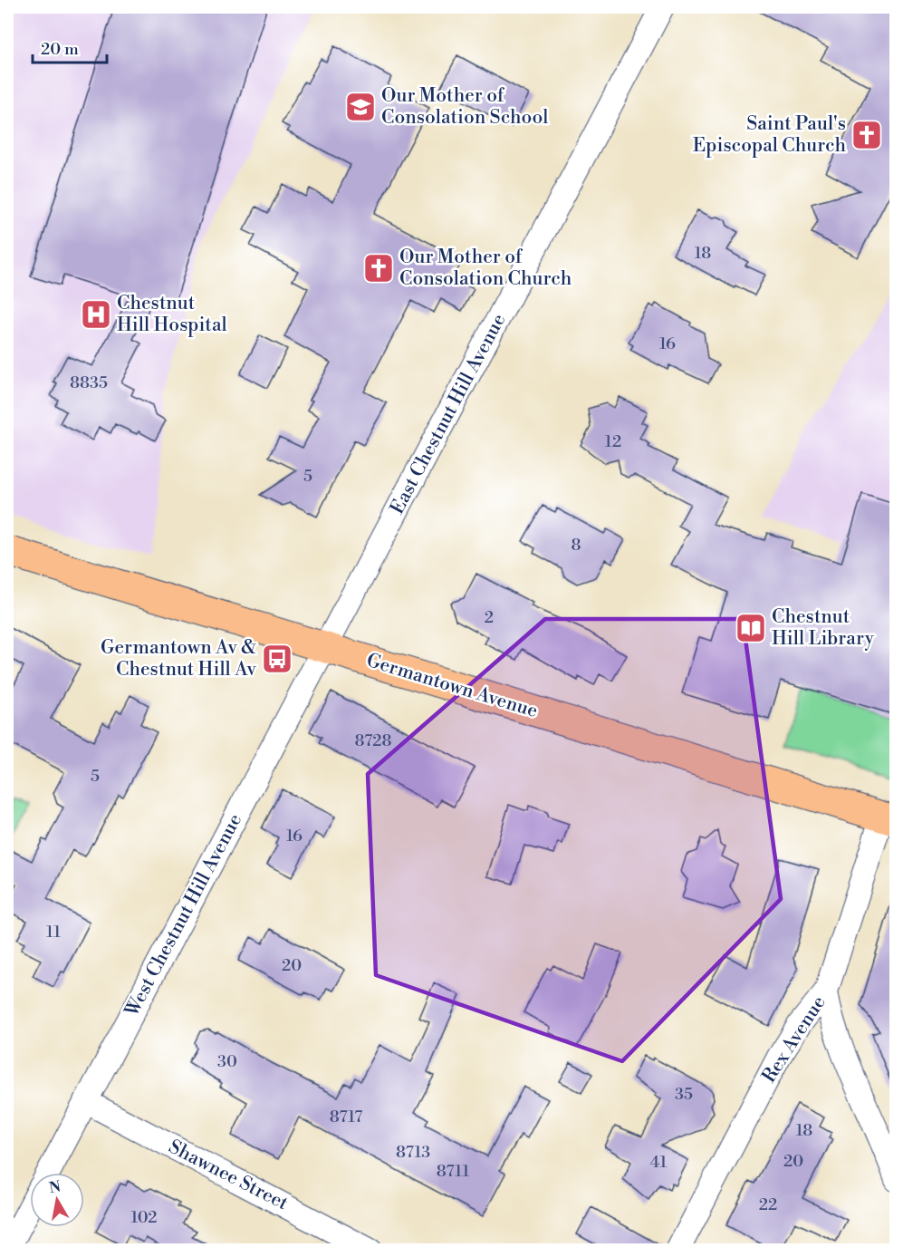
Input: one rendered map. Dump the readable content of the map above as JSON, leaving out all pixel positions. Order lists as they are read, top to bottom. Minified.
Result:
{"streets":{"main road":["Germantown Avenue"],"street":["East Chestnut Hill Avenue","West Chestnut Hill Avenue","Rex Avenue","Shawnee Street"]},"crossings":[["East Chestnut Hill Avenue","Germantown Avenue"],["East Chestnut Hill Avenue","West Chestnut Hill Avenue"],["Germantown Avenue","West Chestnut Hill Avenue"],["Germantown Avenue","Rex Avenue"],["West Chestnut Hill Avenue","Shawnee Street"]],"places":{"school or university":["Our Mother of Consolation School"],"church":["Saint Paul's Episcopal Church","Our Mother of Consolation Church"],"hospital":["Chestnut Hill Hospital"],"library":["Chestnut Hill Library"],"bus stop":["Germantown Av & Chestnut Hill Av"]},"house_numbers":["18","16","8835","12","5","8","2","8728","5","16","11","20","30","35","8717","18","8713","20","41","8711","22","102"],"scale_bar":"20 m","north":"top"}
